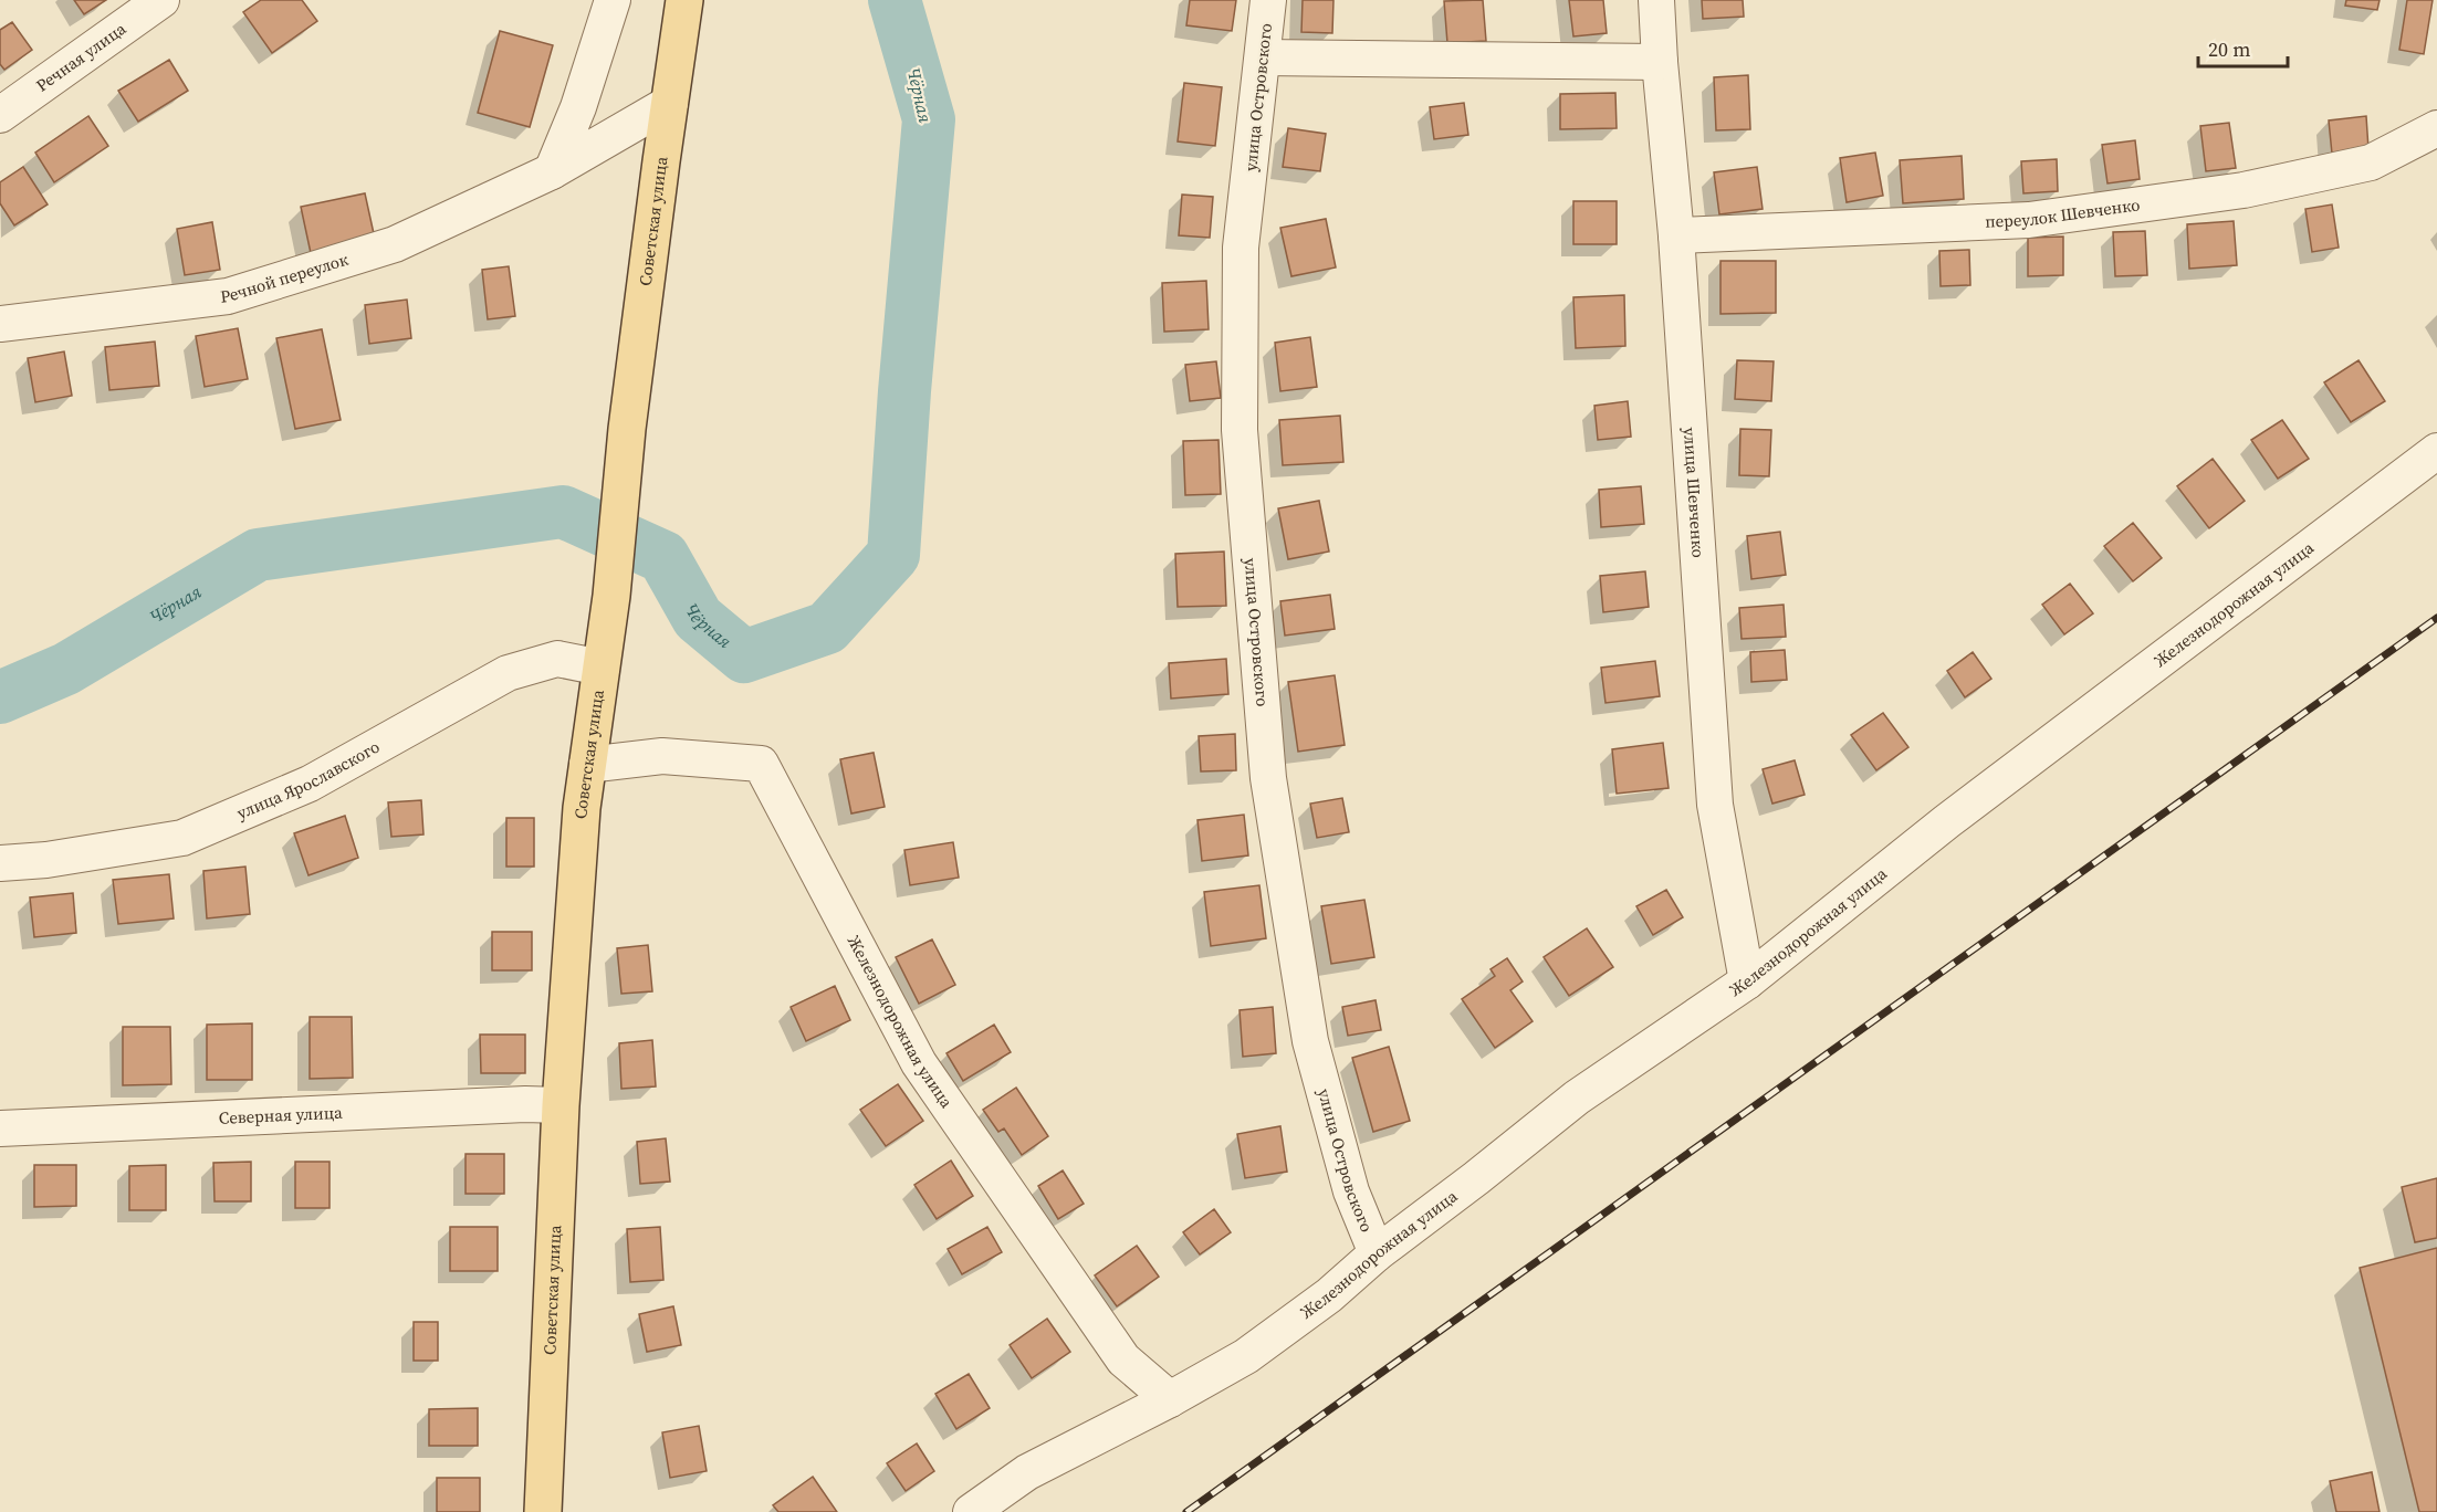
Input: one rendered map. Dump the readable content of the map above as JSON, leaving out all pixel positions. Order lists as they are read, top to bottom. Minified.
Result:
{"streets":{"main road":["Советская улица"],"street":["Речная улица","улица Островского","переулок Шевченко","Речной переулок","улица Шевченко","Железнодорожная улица","улица Ярославского","Северная улица"]},"crossings":[["улица Островского","Железнодорожная улица"],["переулок Шевченко","улица Шевченко"],["Советская улица","Речной переулок"],["Советская улица","Железнодорожная улица"],["Советская улица","улица Ярославского"],["Советская улица","Северная улица"],["улица Шевченко","Железнодорожная улица"]],"water":["Чёрная"],"scale_bar":"20 m"}
